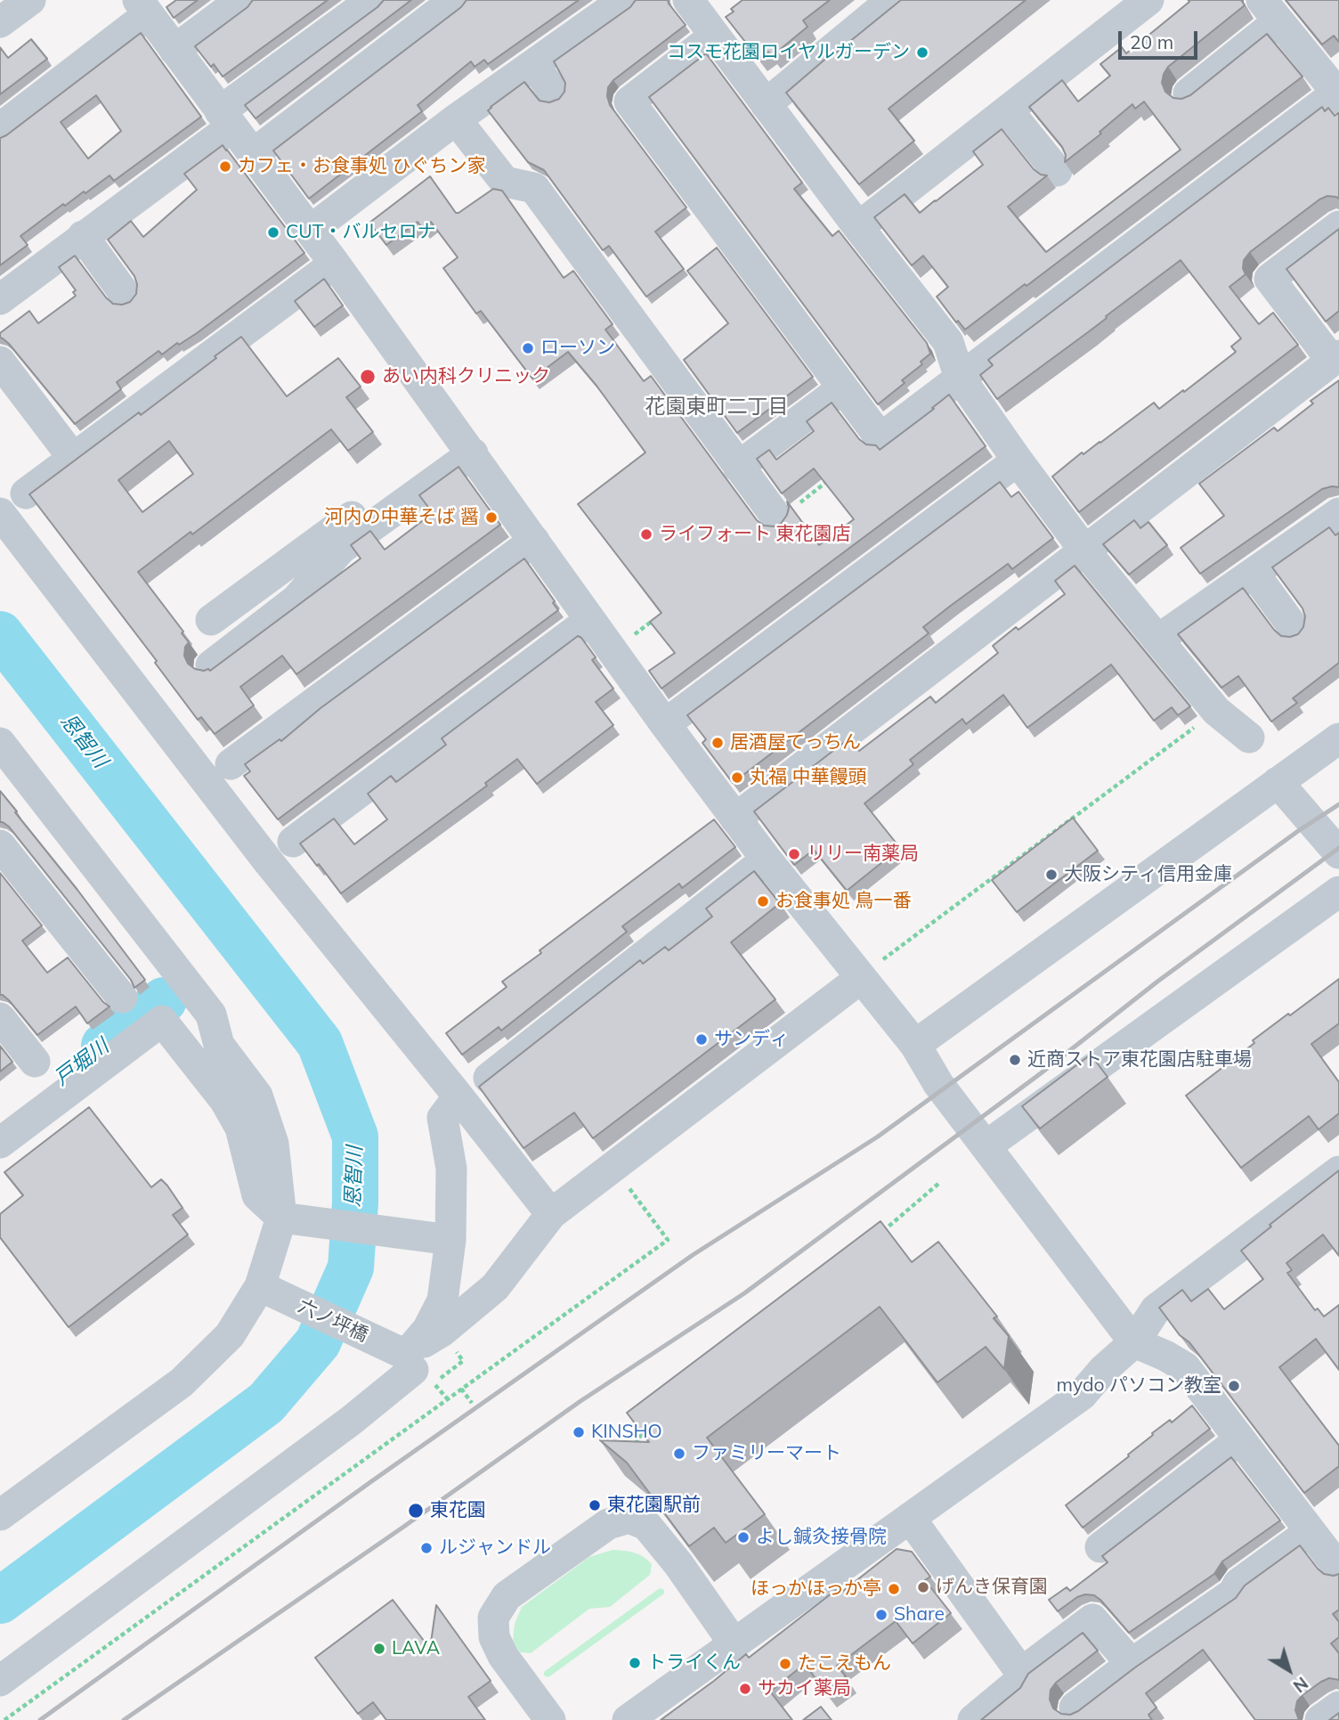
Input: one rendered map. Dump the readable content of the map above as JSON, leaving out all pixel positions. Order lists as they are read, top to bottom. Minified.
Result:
{"streets":{"street":["六ノ坪橋"]},"districts":["花園東町二丁目"],"water":["恩智川","戸堀川"],"places":["コスモ花園ロイヤルガーデン","カフェ・お食事処 ひぐちン家","CUT・バルセロナ","ローソン","あい内科クリニック","河内の中華そば 醤","ライフォート 東花園店","居酒屋てっちん","丸福 中華饅頭","リリー南薬局","大阪シティ信用金庫","お食事処 鳥一番","サンディ","近商ストア東花園店駐車場","mydo パソコン教室","KINSHO","ファミリーマート","東花園駅前","東花園","よし鍼灸接骨院","ルジャンドル","げんき保育園","ほっかほっか亭","Share","LAVA","トライくん","たこえもん","サカイ薬局"],"scale_bar":"20 m","north":"bottom right"}
